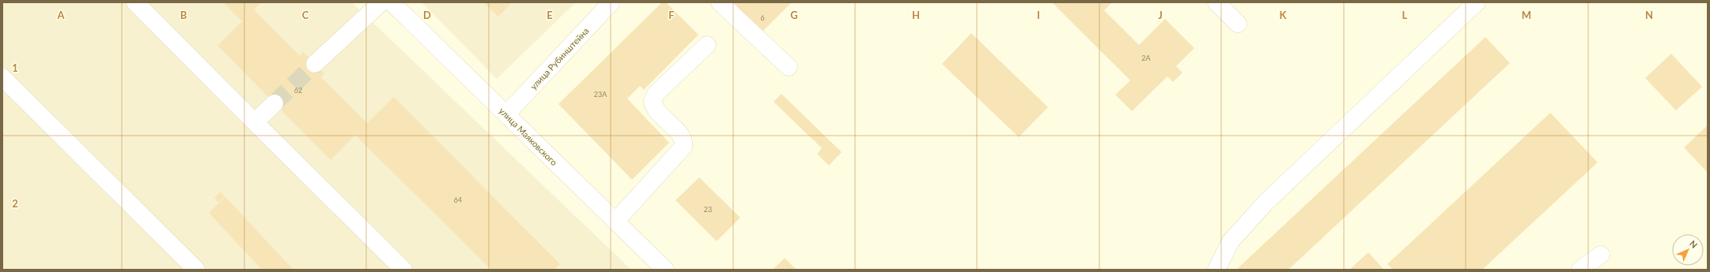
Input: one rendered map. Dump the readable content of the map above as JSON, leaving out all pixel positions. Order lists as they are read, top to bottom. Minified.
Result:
{"streets":{"street":["улица Рубинштейна","улица Маяковского"]},"crossings":[["улица Рубинштейна","улица Маяковского"]],"house_numbers":["6","2А","62","23А","64","23"],"north":"top right","grid":{"columns":["A","B","C","D","E","F","G","H","I","J","K","L","M","N"],"rows":["1","2"]}}
